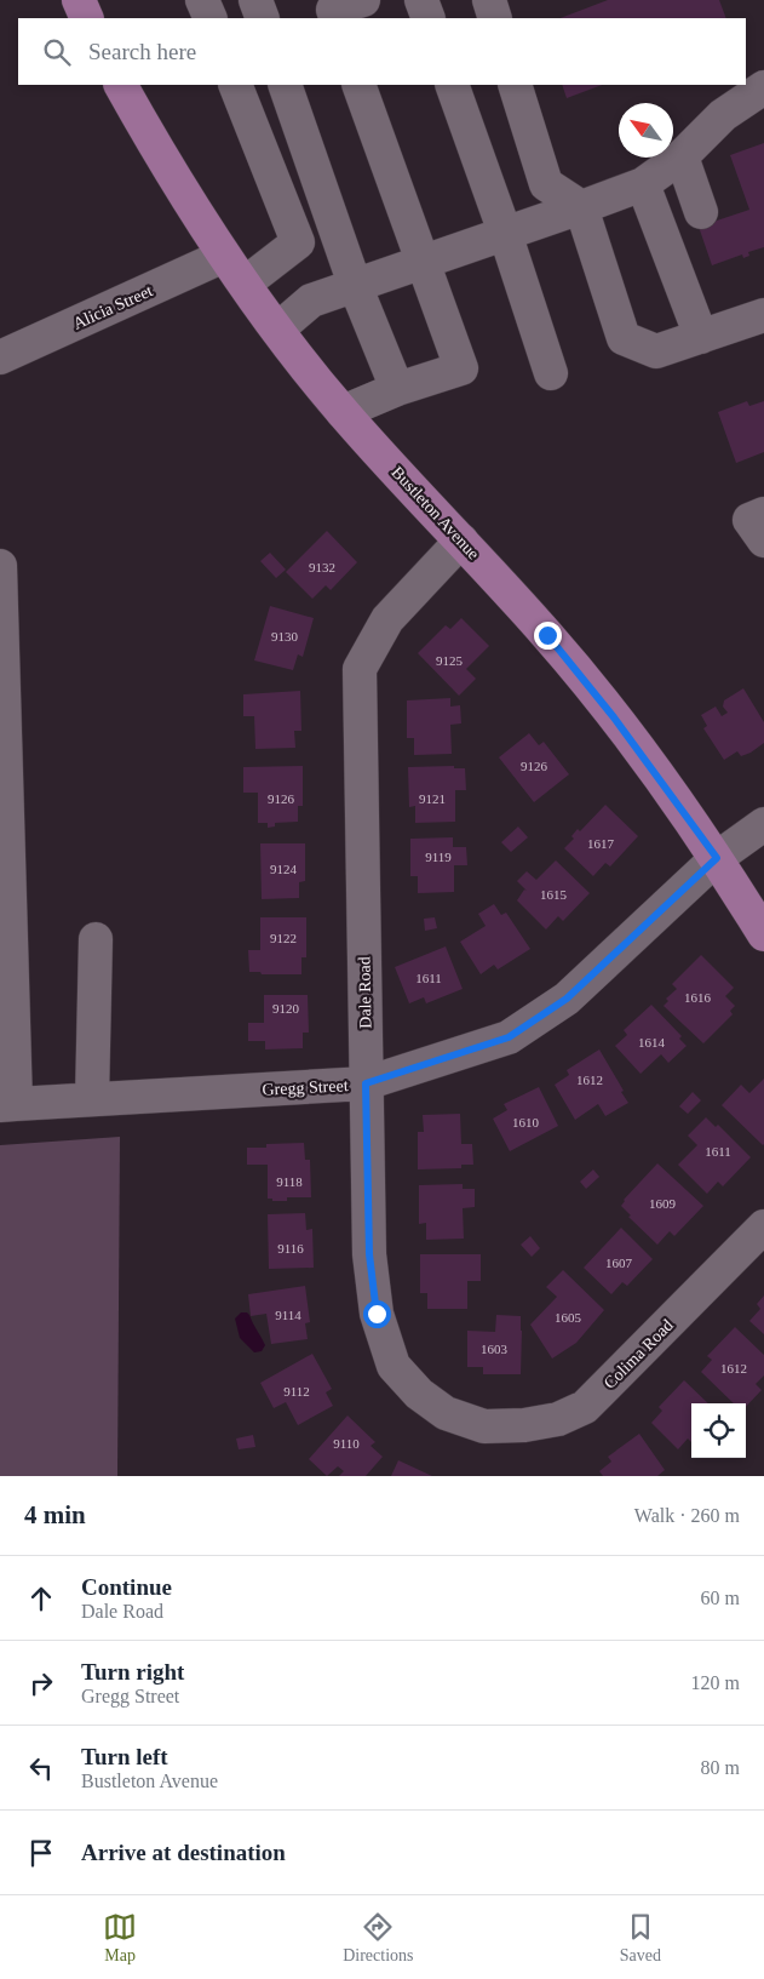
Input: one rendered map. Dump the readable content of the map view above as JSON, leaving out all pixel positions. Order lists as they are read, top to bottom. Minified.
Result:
{"streets":{"main road":["Bustleton Avenue"],"street":["Alicia Street","Dale Road","Gregg Street","Colima Road"]},"crossings":[["Alicia Street","Bustleton Avenue"],["Bustleton Avenue","Dale Road"],["Bustleton Avenue","Gregg Street"],["Dale Road","Gregg Street"],["Dale Road","Colima Road"]],"house_numbers":["9132","9130","9125","9126","9126","9121","1617","9119","9124","1615","9122","1611","1616","9120","1614","1612","1610","1611","9118","1609","9116","1607","9114","1605","1603","1612","9112","9110"],"north":"top left","page":{"search":"Search here","heading":["4 min","Walk · 260 m"],"list":[["Continue","Dale Road","60 m"],["Turn right","Gregg Street","120 m"],["Turn left","Bustleton Avenue","80 m"],"Arrive at destination"],"nav":["Map","Directions","Saved"]}}
